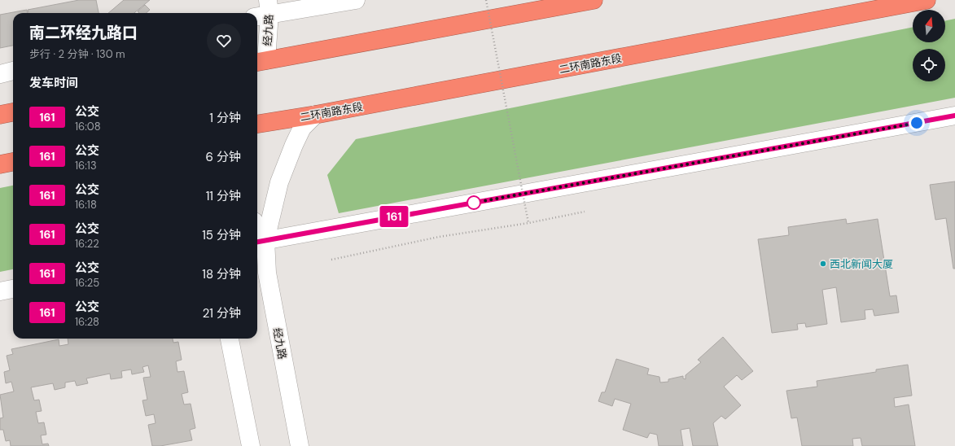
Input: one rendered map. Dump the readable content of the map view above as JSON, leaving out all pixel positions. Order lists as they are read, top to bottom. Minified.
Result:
{"streets":{"highway":["二环南路东段"],"main road":["经九路"]},"places":["西北新闻大厦"],"lines":["bus line 161"],"north":"top","page":{"on_map":"161","heading":[["南二环经九路口","步行 · 2 分钟 · 130 m"],"发车时间"],"list":[{"mark":"161","name":"公交","note":"16:08","value":"1 分钟"},{"mark":"161","name":"公交","note":"16:13","value":"6 分钟"},{"mark":"161","name":"公交","note":"16:18","value":"11 分钟"},{"mark":"161","name":"公交","note":"16:22","value":"15 分钟"},{"mark":"161","name":"公交","note":"16:25","value":"18 分钟"},{"mark":"161","name":"公交","note":"16:28","value":"21 分钟"}]}}
